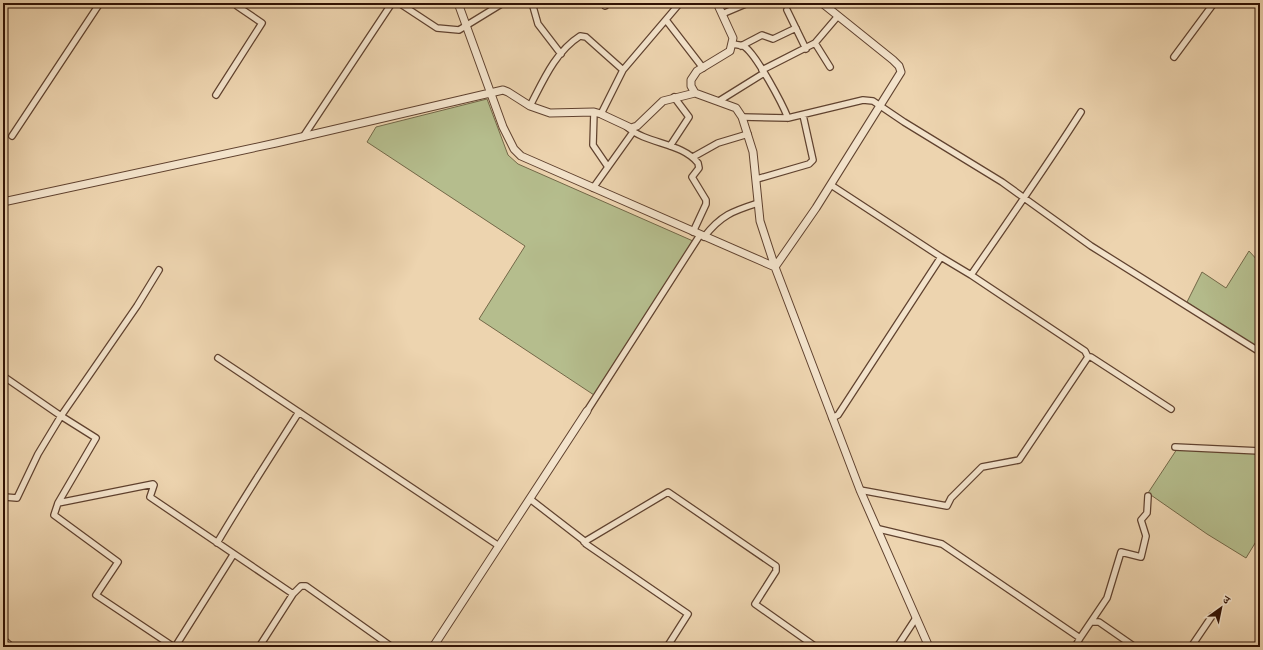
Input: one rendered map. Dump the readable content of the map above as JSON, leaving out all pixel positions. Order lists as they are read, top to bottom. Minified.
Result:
{"north":"top right"}
